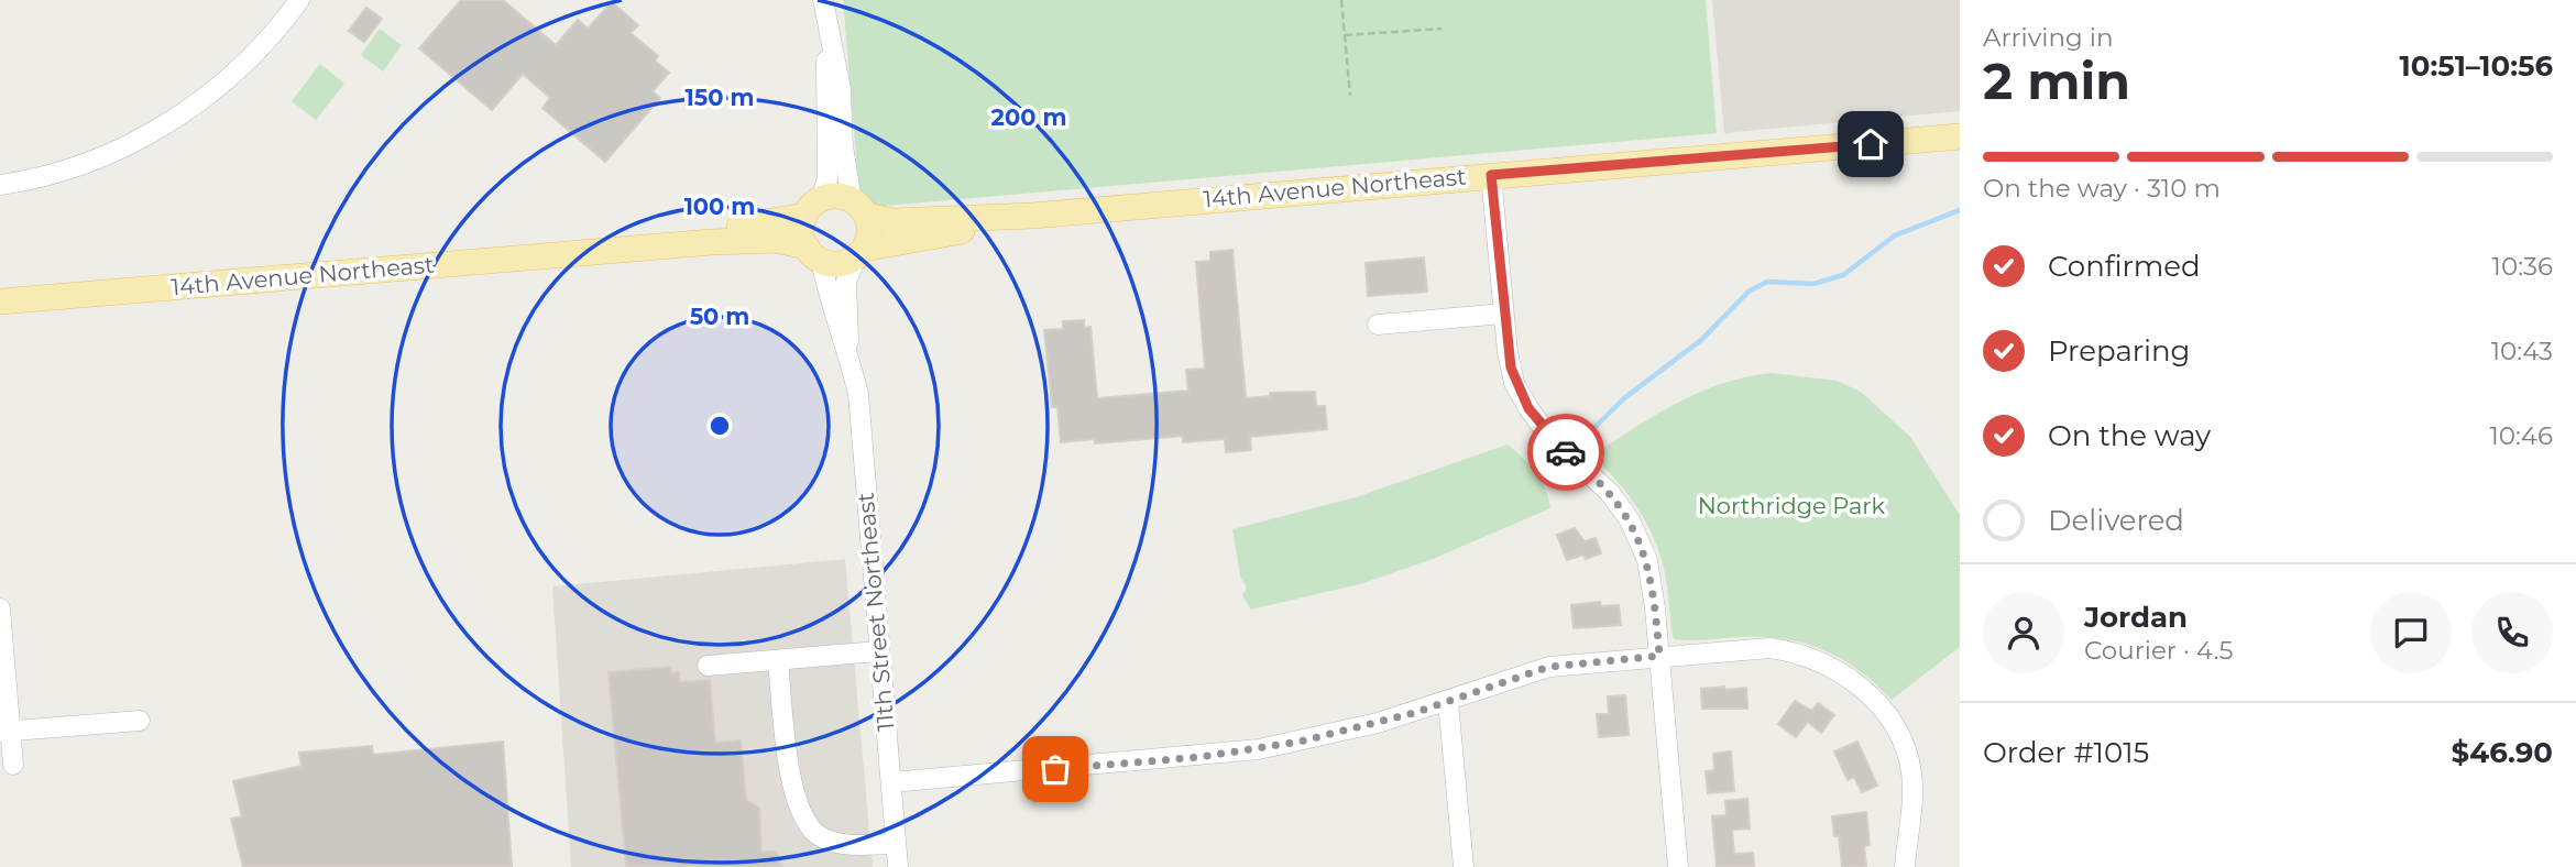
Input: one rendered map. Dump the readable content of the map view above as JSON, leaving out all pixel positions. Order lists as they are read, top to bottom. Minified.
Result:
{"streets":{"main road":["14th Avenue Northeast"],"street":["11th Street Northeast"]},"crossings":[["14th Avenue Northeast","11th Street Northeast"]],"parks":["Northridge Park"],"page":{"heading":["2 min","Arriving in","10:51–10:56"],"panel":["Jordan","Courier · 4.5","Order #1015","$46.90"],"bar":"On the way · 310 m","list":[["Confirmed","10:36"],["Preparing","10:43"],["On the way","10:46"],"Delivered"]},"rings":["150 m","200 m","100 m","50 m"]}
